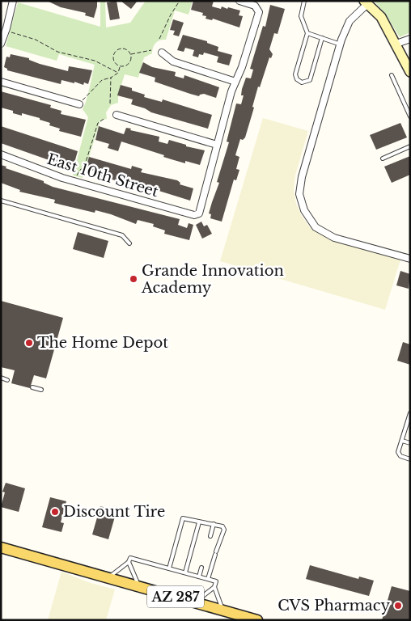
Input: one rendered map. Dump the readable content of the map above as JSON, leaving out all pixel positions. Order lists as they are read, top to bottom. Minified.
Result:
{"streets":{"main road":["AZ 287"],"street":["East 10th Street"]},"places":["Grande Innovation Academy","The Home Depot","Discount Tire","CVS Pharmacy"]}
